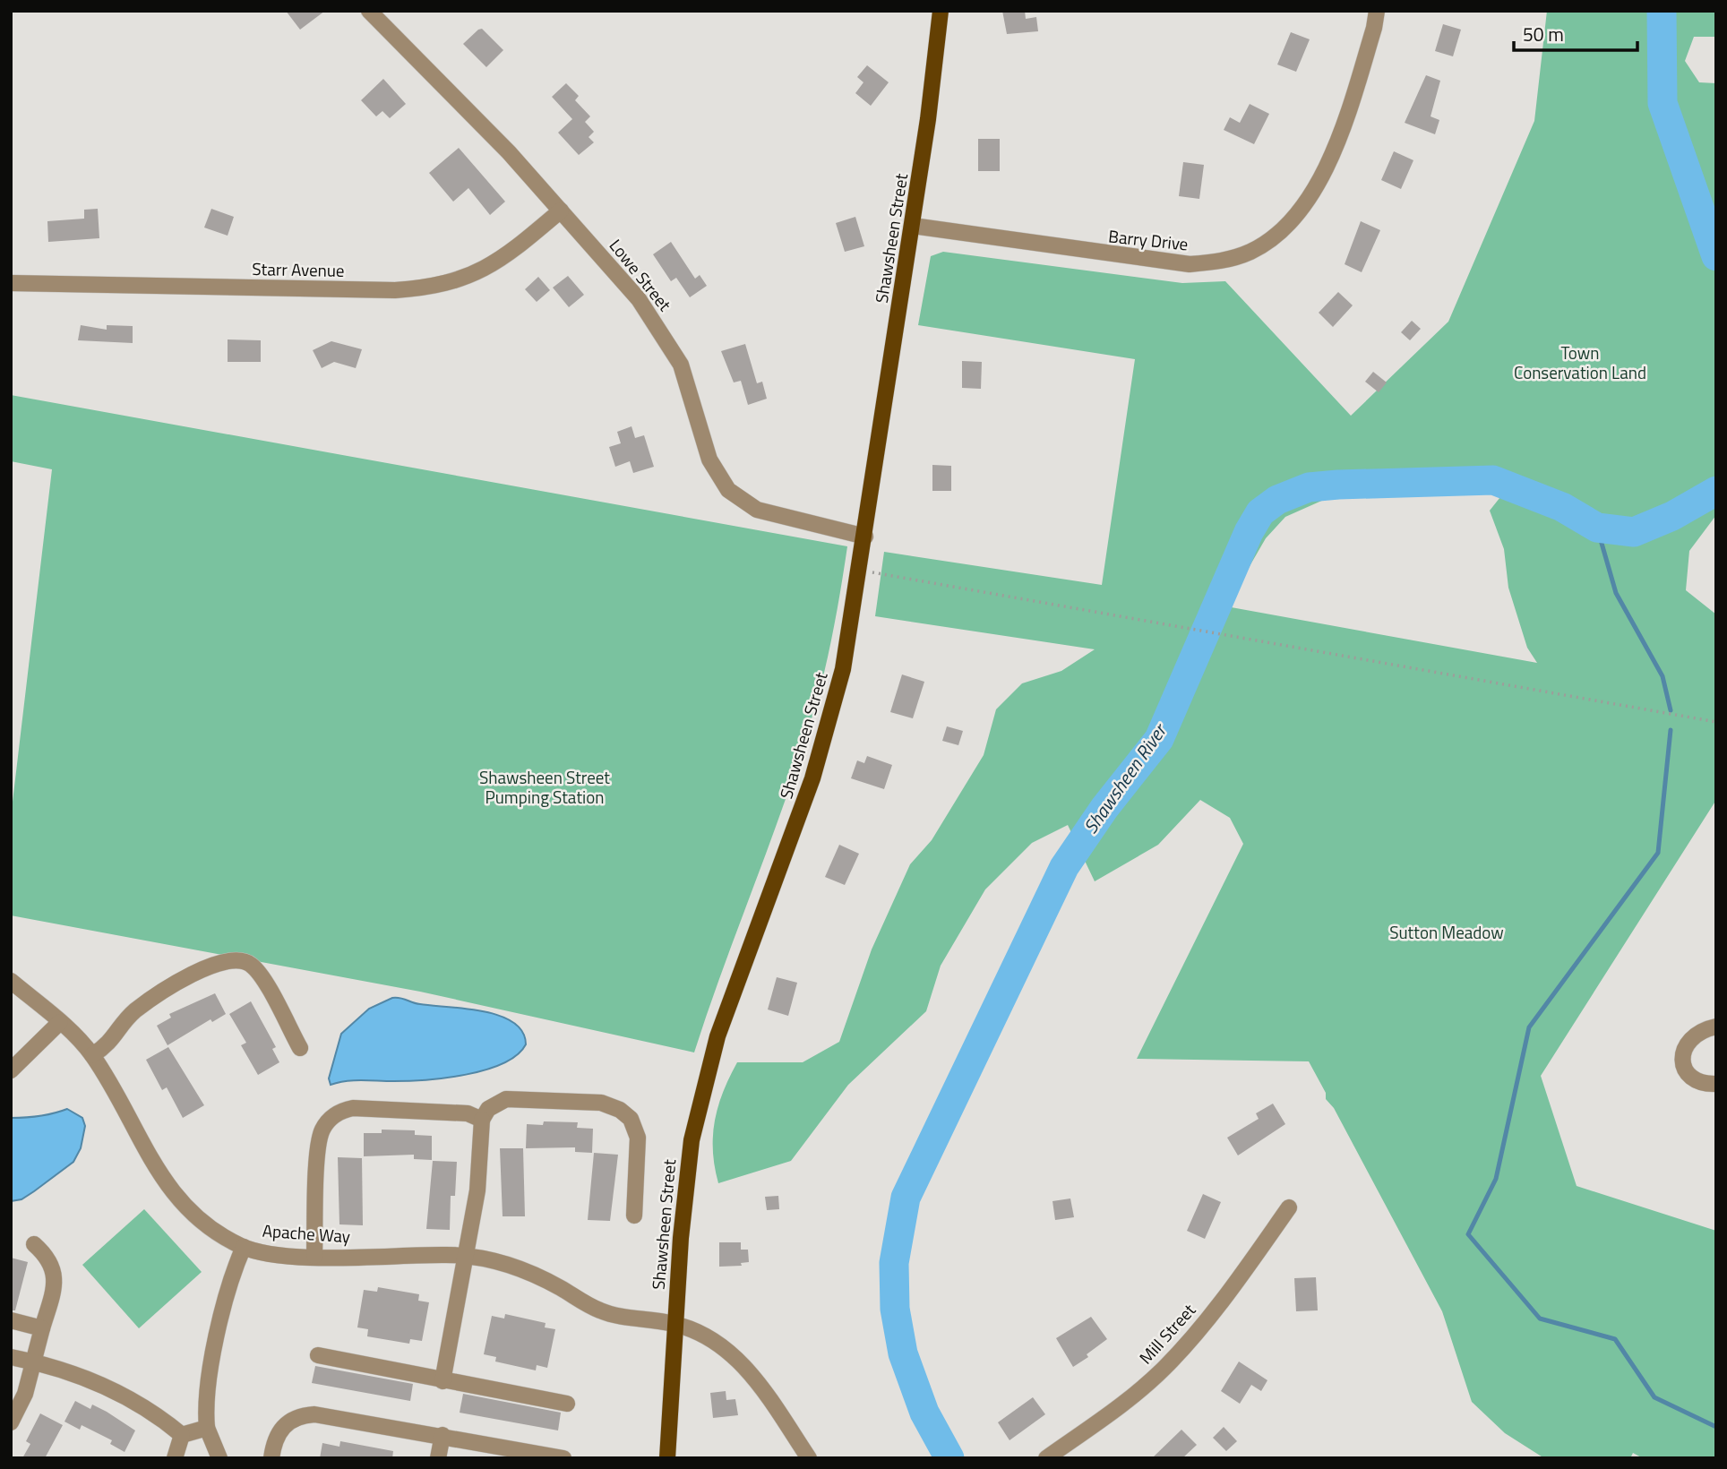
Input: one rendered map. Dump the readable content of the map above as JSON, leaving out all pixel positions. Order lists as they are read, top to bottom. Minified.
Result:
{"streets":{"main road":["Shawsheen Street"],"street":["Barry Drive","Starr Avenue","Lowe Street","Apache Way","Mill Street"]},"crossings":[["Shawsheen Street","Barry Drive"],["Shawsheen Street","Lowe Street"],["Shawsheen Street","Apache Way"],["Starr Avenue","Lowe Street"]],"water":["Shawsheen River"],"parks":["Town Conservation Land","Shawsheen Street Pumping Station","Sutton Meadow"],"scale_bar":"50 m"}
